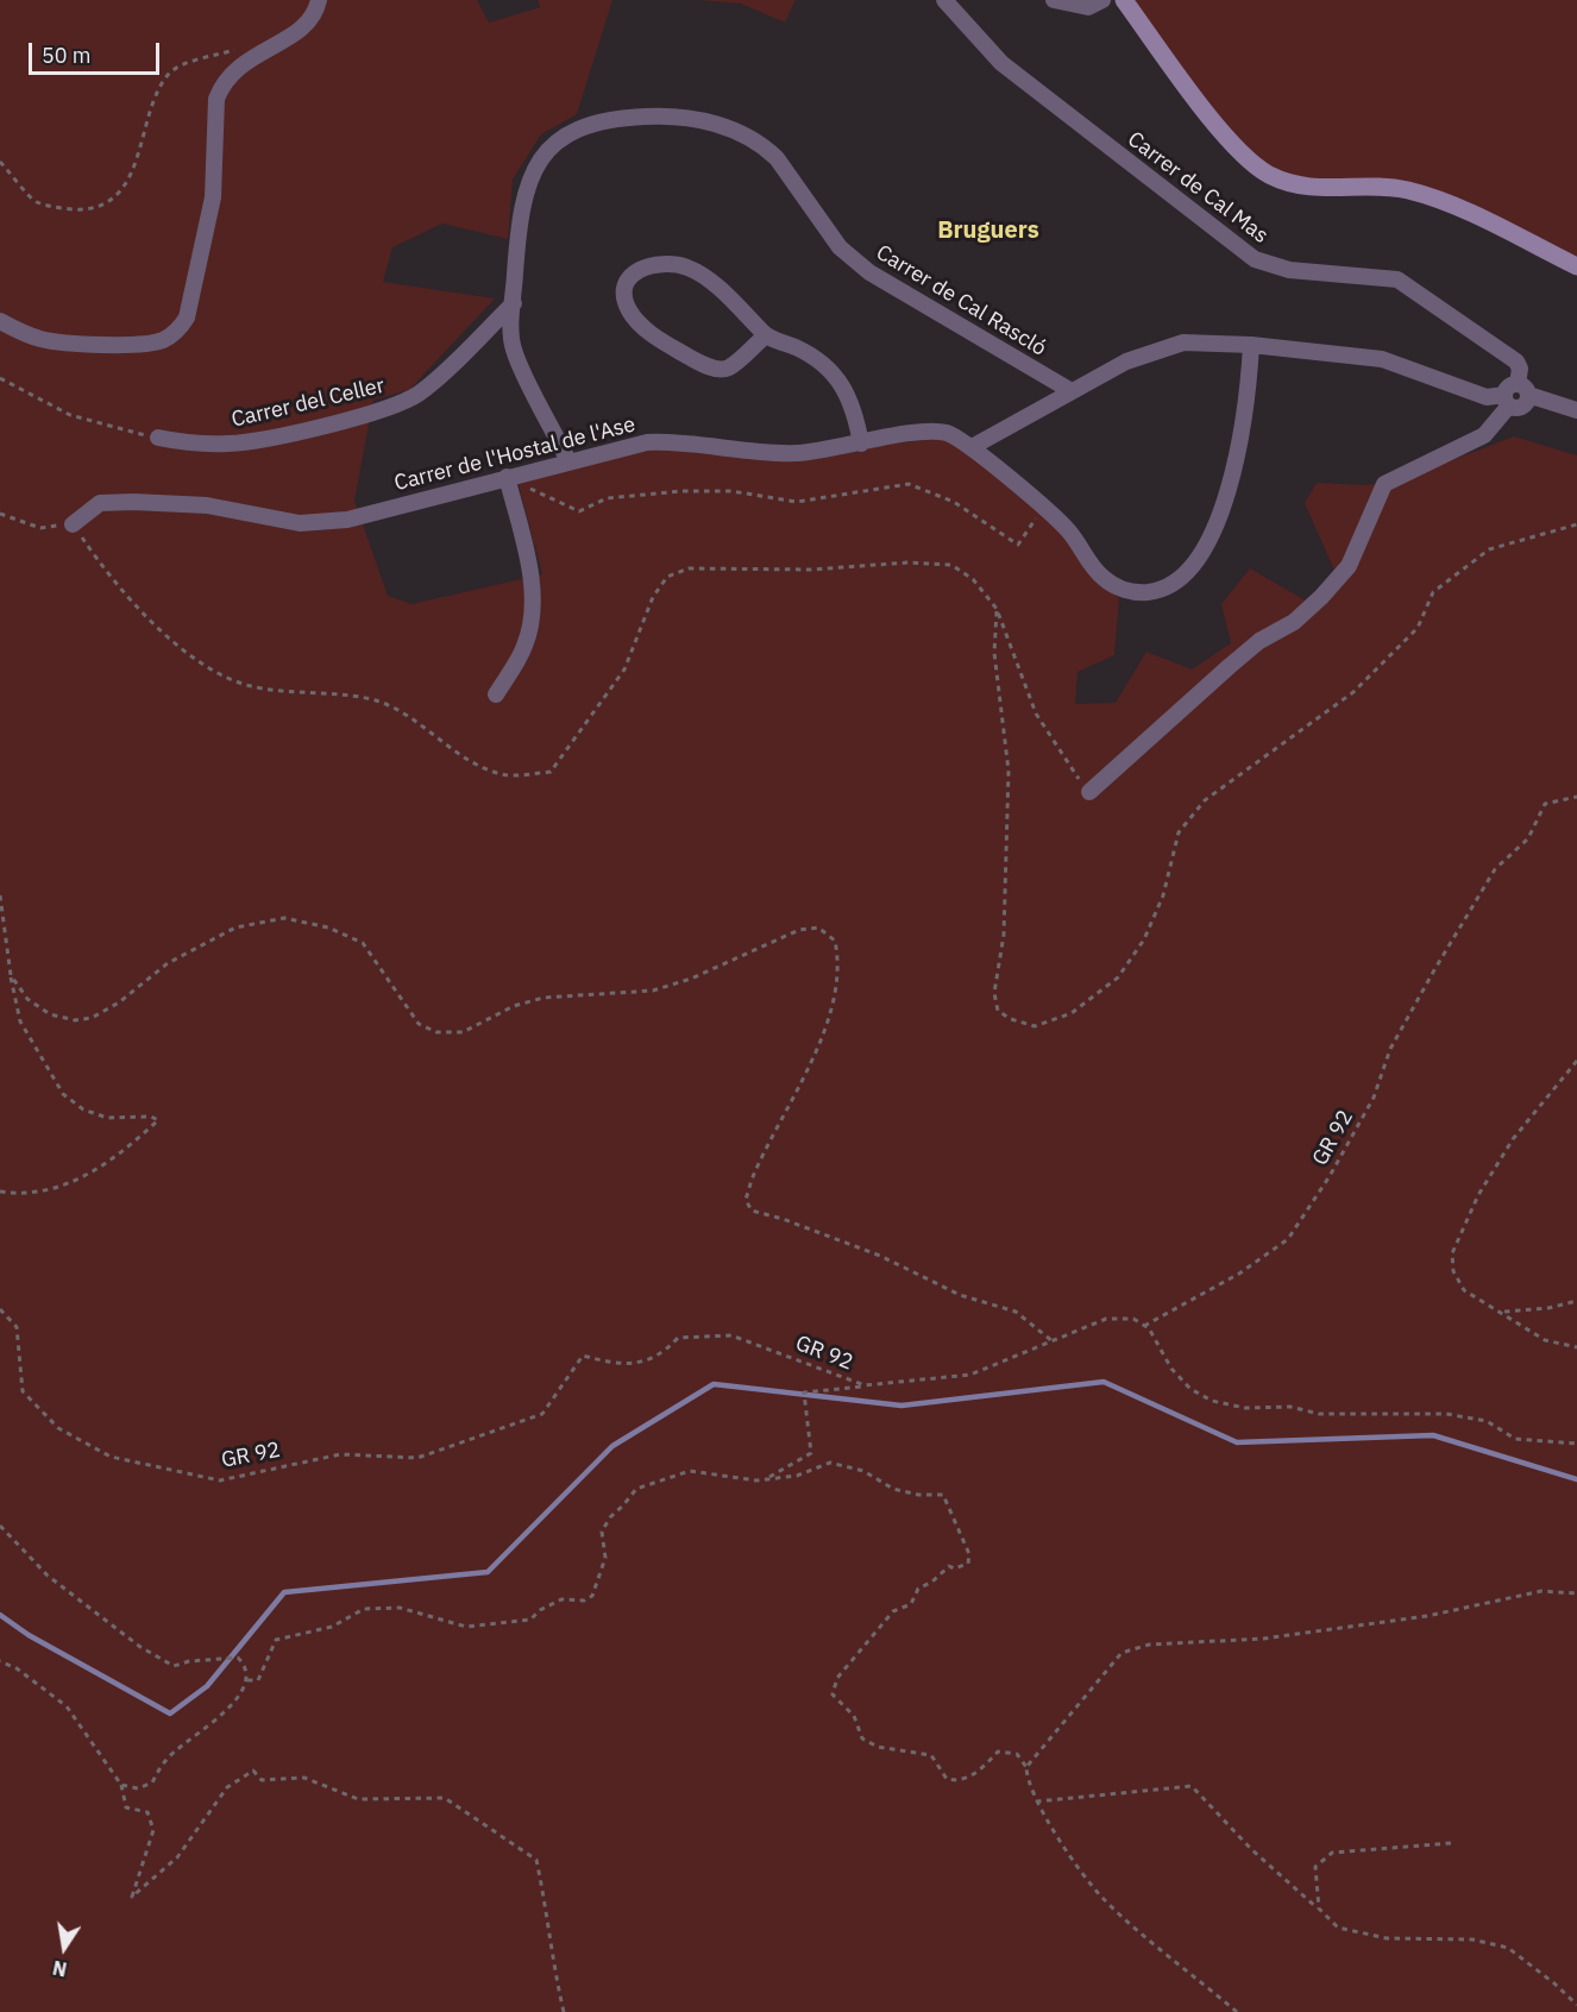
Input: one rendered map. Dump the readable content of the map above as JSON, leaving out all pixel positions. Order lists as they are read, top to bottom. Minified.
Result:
{"streets":{"street":["Carrer de Cal Mas","Carrer de Cal Rascló","Carrer del Celler","Carrer de l'Hostal de l'Ase"],"path":["GR 92"]},"crossings":[["Carrer de Cal Rascló","Carrer del Celler"],["Carrer de Cal Rascló","Carrer de l'Hostal de l'Ase"]],"districts":["Bruguers"],"scale_bar":"50 m","north":"bottom"}
